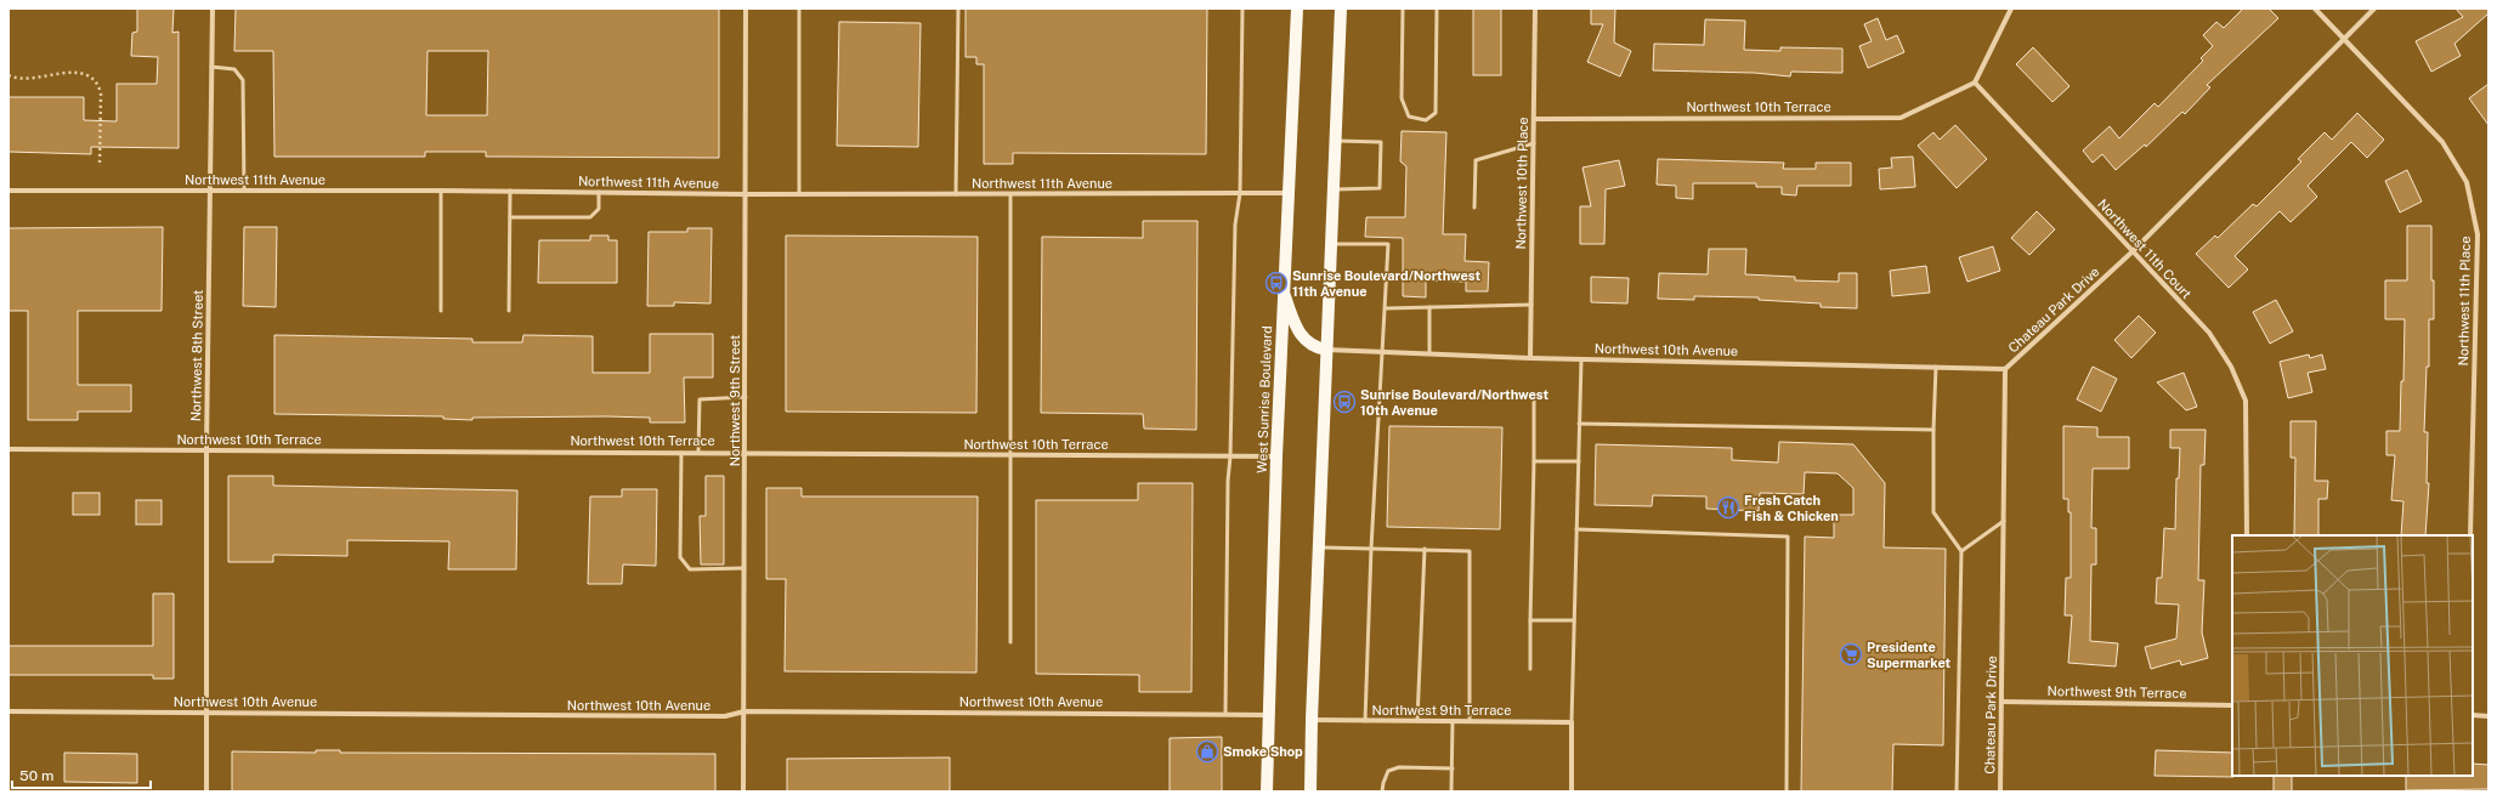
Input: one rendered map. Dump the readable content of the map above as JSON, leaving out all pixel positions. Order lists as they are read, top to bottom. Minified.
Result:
{"streets":{"main road":["West Sunrise Boulevard"],"street":["Northwest 10th Terrace","Northwest 11th Avenue","Northwest 10th Place","Northwest 11th Court","Northwest 11th Place","Chateau Park Drive","Northwest 10th Avenue","Northwest 8th Street","Northwest 9th Street","Northwest 9th Terrace"]},"crossings":[["Northwest 10th Terrace","Northwest 10th Place"],["Northwest 10th Terrace","Northwest 11th Court"],["Northwest 10th Terrace","Northwest 8th Street"],["Northwest 10th Terrace","West Sunrise Boulevard"],["Northwest 10th Terrace","Northwest 9th Street"],["Northwest 11th Avenue","Northwest 8th Street"],["Northwest 11th Avenue","West Sunrise Boulevard"],["Northwest 11th Avenue","Northwest 9th Street"],["Northwest 10th Place","Northwest 10th Avenue"],["Northwest 11th Court","Chateau Park Drive"],["Northwest 11th Place","Chateau Park Drive"],["Chateau Park Drive","Northwest 10th Avenue"],["Chateau Park Drive","Northwest 9th Terrace"],["Northwest 10th Avenue","Northwest 8th Street"],["Northwest 10th Avenue","West Sunrise Boulevard"],["Northwest 10th Avenue","Northwest 9th Street"]],"places":{"bus stop":["Sunrise Boulevard/Northwest 11th Avenue","Sunrise Boulevard/Northwest 10th Avenue"],"restaurant":["Fresh Catch Fish & Chicken"],"supermarket":["Presidente Supermarket"],"shop":["Smoke Shop"]},"scale_bar":"50 m"}
